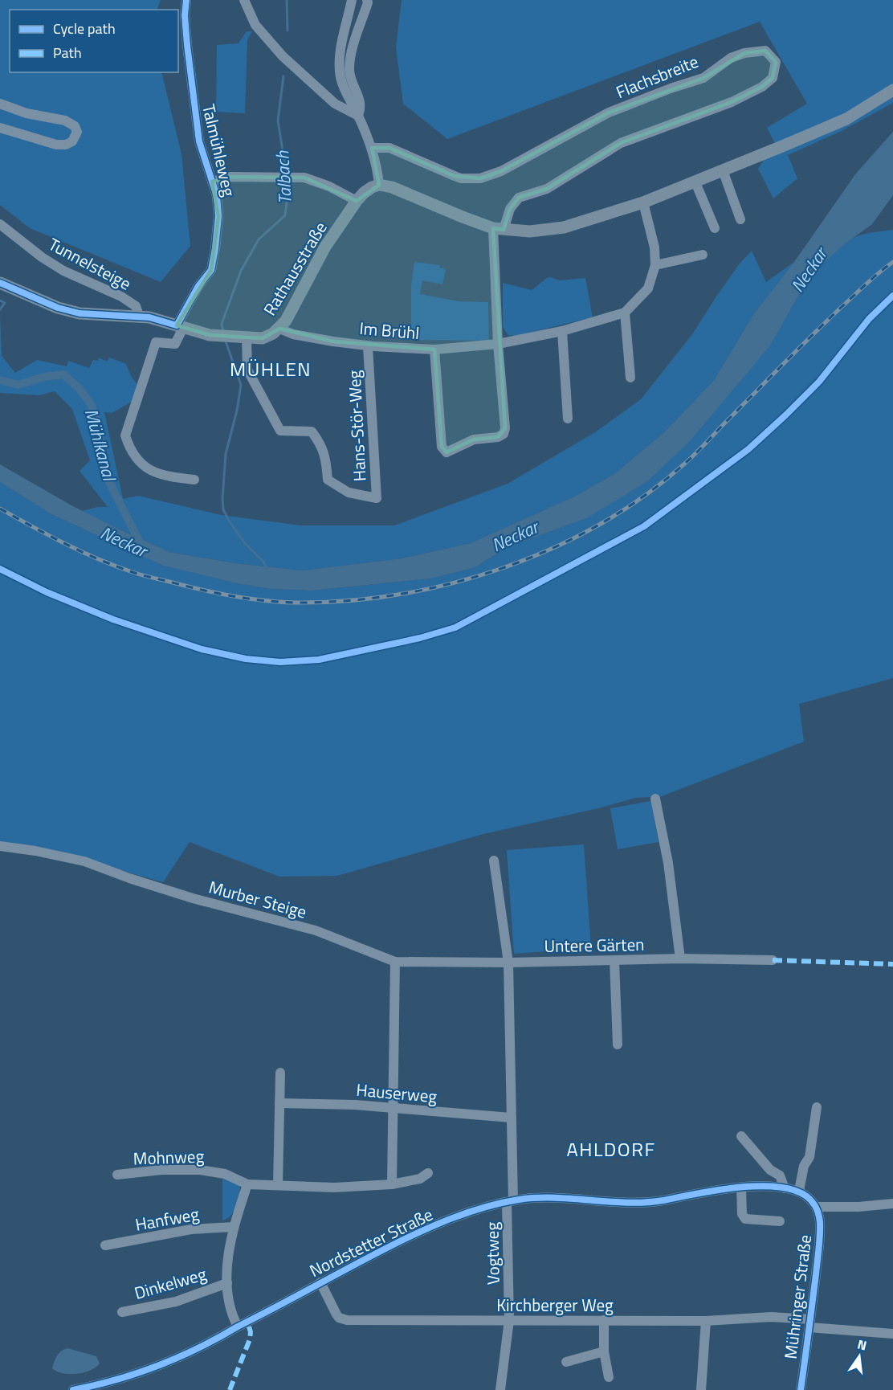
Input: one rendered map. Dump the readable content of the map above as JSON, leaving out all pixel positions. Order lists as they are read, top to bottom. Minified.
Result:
{"streets":{"main road":["Rathausstraße"],"street":["Flachsbreite","Talmühleweg","Tunnelsteige","Im Brühl","Hans-Stör-Weg","Murber Steige","Untere Gärten","Hauserweg","Mohnweg","Hanfweg","Nordstetter Straße","Vogtweg","Dinkelweg","Mühringer Straße","Kirchberger Weg"]},"crossings":[["Talmühleweg","Rathausstraße"],["Tunnelsteige","Rathausstraße"],["Rathausstraße","Im Brühl"],["Rathausstraße","Hans-Stör-Weg"],["Im Brühl","Hans-Stör-Weg"],["Murber Steige","Untere Gärten"],["Nordstetter Straße","Vogtweg"],["Nordstetter Straße","Kirchberger Weg"],["Vogtweg","Kirchberger Weg"],["Mühringer Straße","Kirchberger Weg"]],"districts":["MÜHLEN","AHLDORF"],"water":["Talbach","Neckar","Mühlkanal"],"legend":["Cycle path","Path"],"north":"top"}
